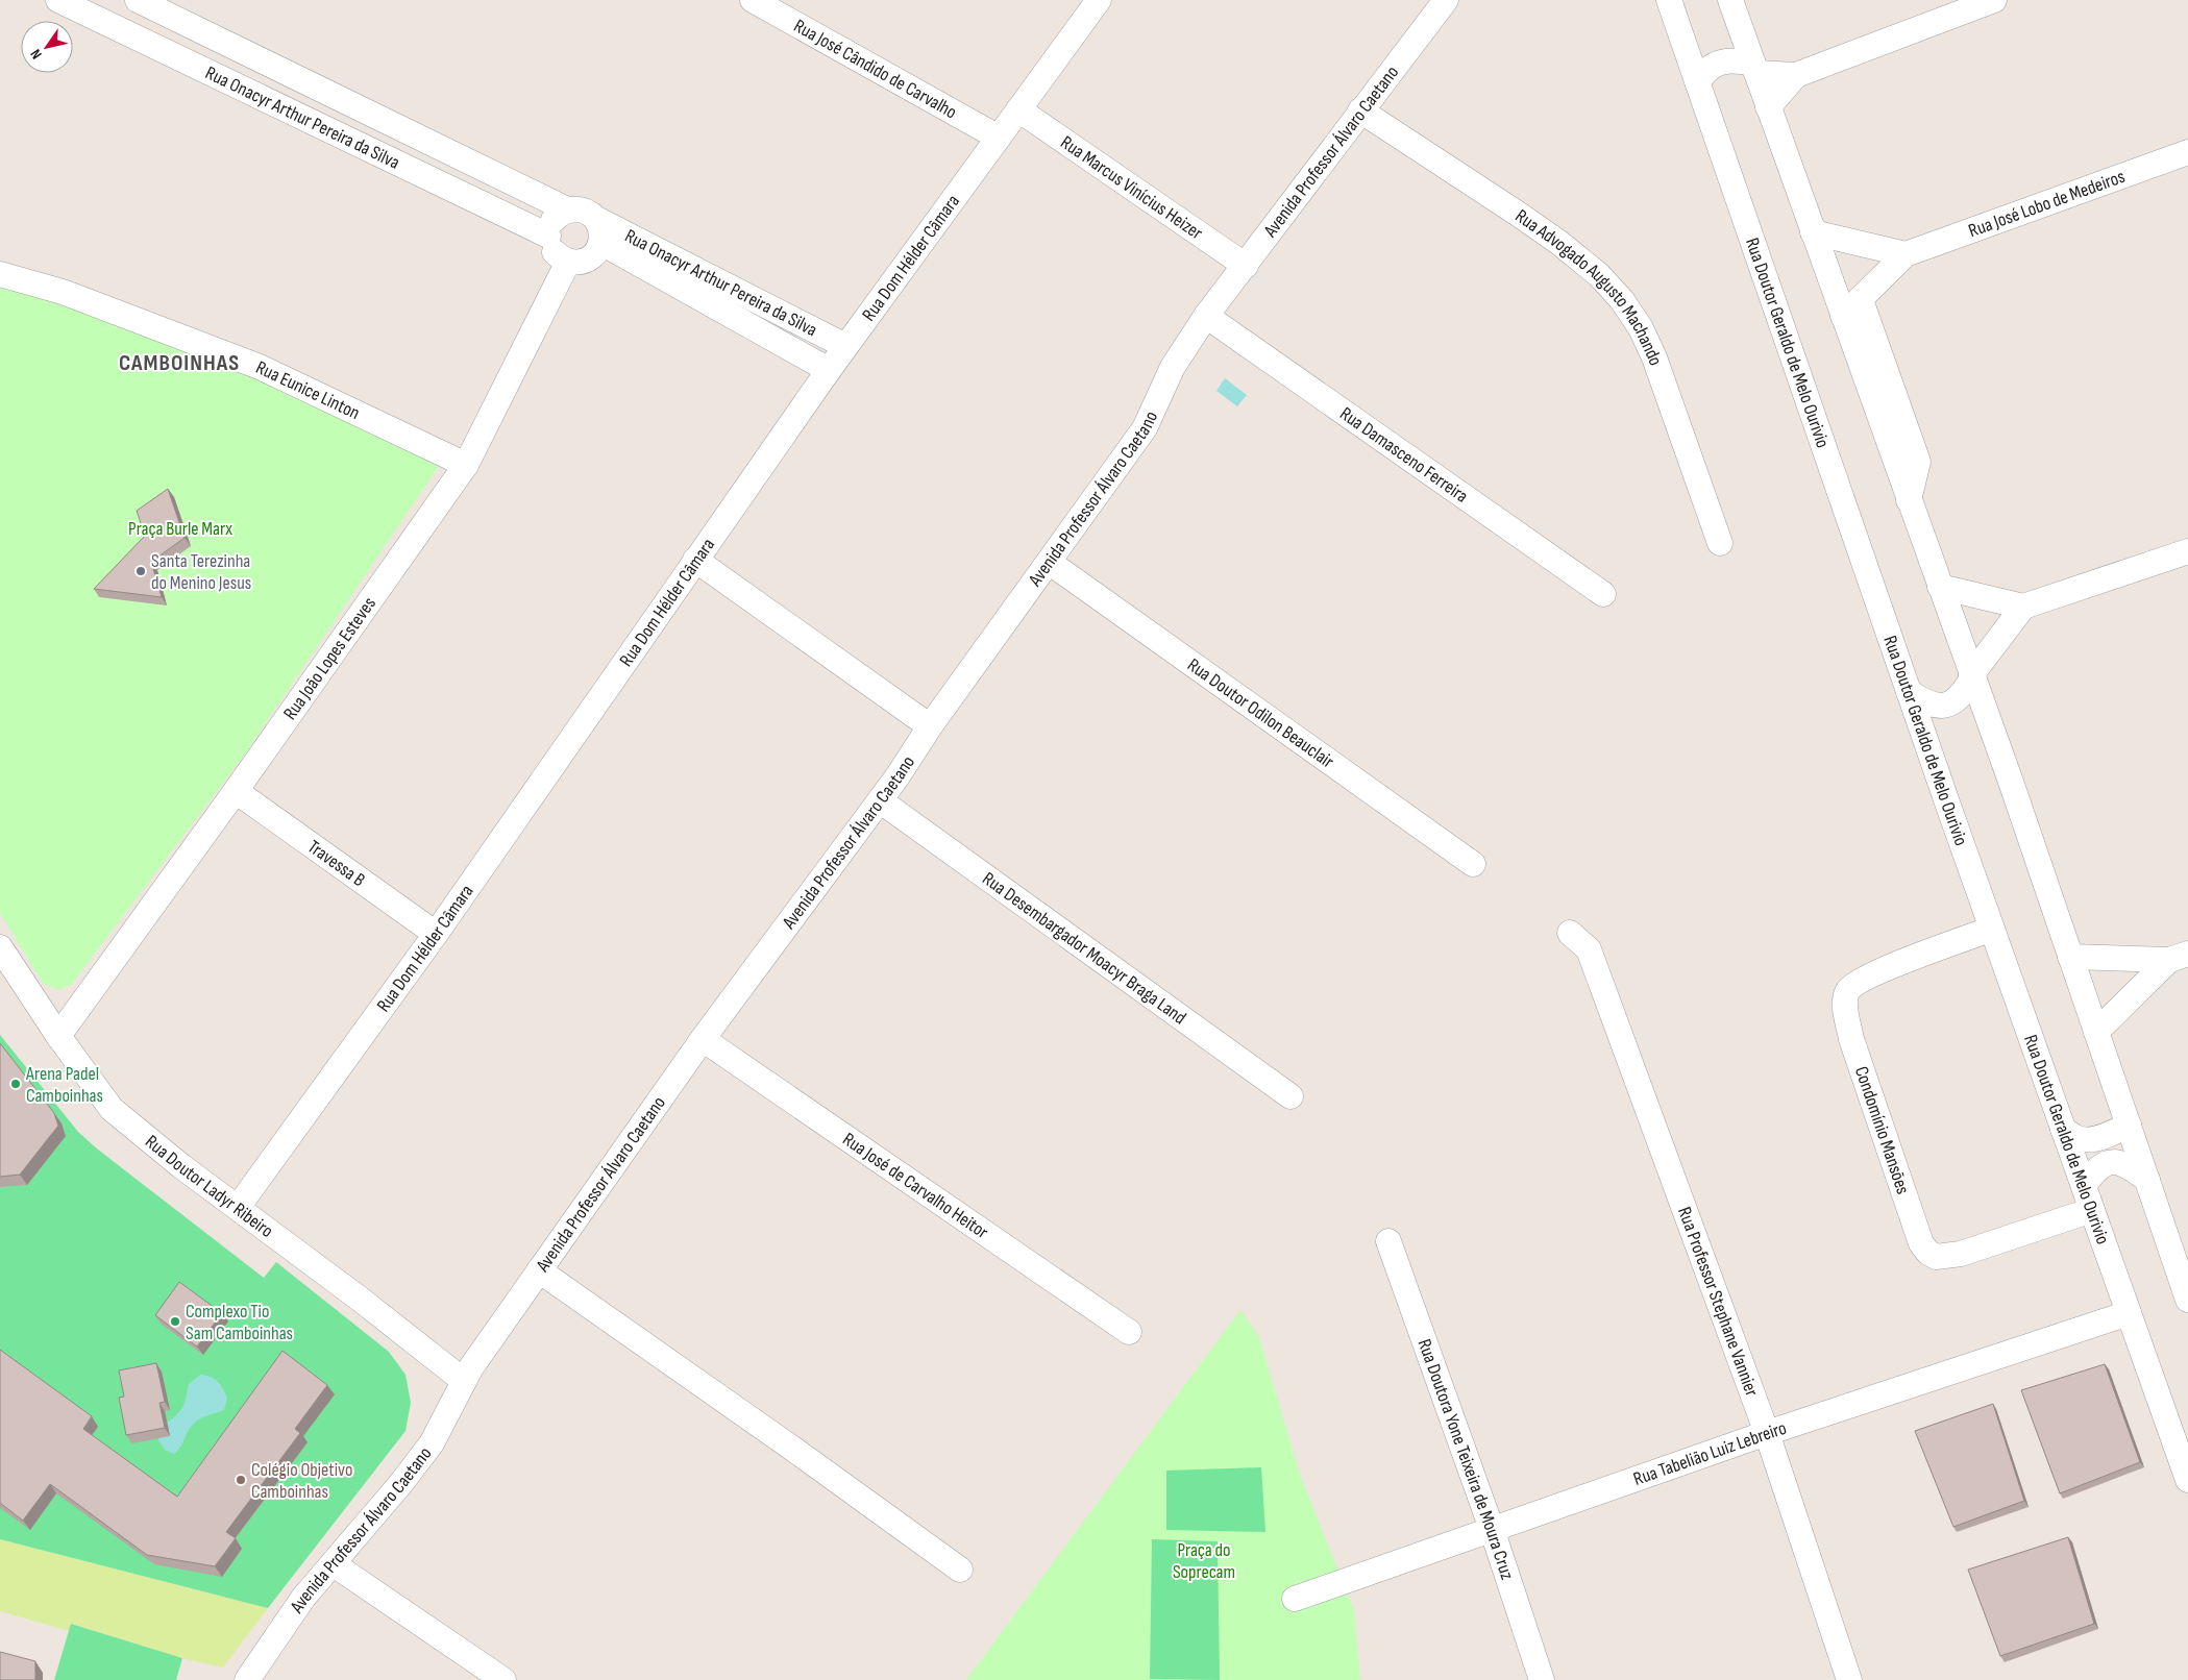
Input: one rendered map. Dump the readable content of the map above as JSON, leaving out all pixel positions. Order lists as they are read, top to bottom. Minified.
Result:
{"streets":{"street":["Rua José Cândido de Carvalho","Rua Onacyr Arthur Pereira da Silva","Avenida Professor Álvaro Caetano","Rua Marcus Vinícius Heizer","Rua José Lobo de Medeiros","Rua Dom Hélder Câmara","Rua Advogado Augusto Machando","Rua Doutor Geraldo de Melo Ourivio","Rua Eunice Linton","Rua Damasceno Ferreira","Rua João Lopes Esteves","Rua Doutor Odilon Beauclair","Travessa B","Rua Desembargador Moacyr Braga Land","Condomínio Mansões","Rua Doutor Ladyr Ribeiro","Rua José de Carvalho Heitor","Rua Professor Stephane Vannier","Rua Tabelião Luiz Lebreiro","Rua Doutora Yone Teixeira de Moura Cruz"]},"crossings":[["Rua José Cândido de Carvalho","Rua Dom Hélder Câmara"],["Rua Onacyr Arthur Pereira da Silva","Rua Dom Hélder Câmara"],["Rua Onacyr Arthur Pereira da Silva","Rua João Lopes Esteves"],["Avenida Professor Álvaro Caetano","Rua Marcus Vinícius Heizer"],["Avenida Professor Álvaro Caetano","Rua Advogado Augusto Machando"],["Avenida Professor Álvaro Caetano","Rua Damasceno Ferreira"],["Avenida Professor Álvaro Caetano","Rua Doutor Odilon Beauclair"],["Avenida Professor Álvaro Caetano","Rua Desembargador Moacyr Braga Land"],["Avenida Professor Álvaro Caetano","Rua Doutor Ladyr Ribeiro"],["Avenida Professor Álvaro Caetano","Rua José de Carvalho Heitor"],["Rua Marcus Vinícius Heizer","Rua Dom Hélder Câmara"],["Rua Dom Hélder Câmara","Travessa B"],["Rua Dom Hélder Câmara","Rua Doutor Ladyr Ribeiro"],["Rua Doutor Geraldo de Melo Ourivio","Condomínio Mansões"],["Rua Doutor Geraldo de Melo Ourivio","Rua Tabelião Luiz Lebreiro"],["Rua Eunice Linton","Rua João Lopes Esteves"],["Rua João Lopes Esteves","Travessa B"],["Rua João Lopes Esteves","Rua Doutor Ladyr Ribeiro"],["Rua Professor Stephane Vannier","Rua Tabelião Luiz Lebreiro"],["Rua Tabelião Luiz Lebreiro","Rua Doutora Yone Teixeira de Moura Cruz"]],"districts":["CAMBOINHAS"],"parks":["Praça Burle Marx","Praça do Soprecam"],"places":["Santa Terezinha do Menino Jesus","Arena Padel Camboinhas","Complexo Tio Sam Camboinhas","Colégio Objetivo Camboinhas"],"north":"bottom left"}
